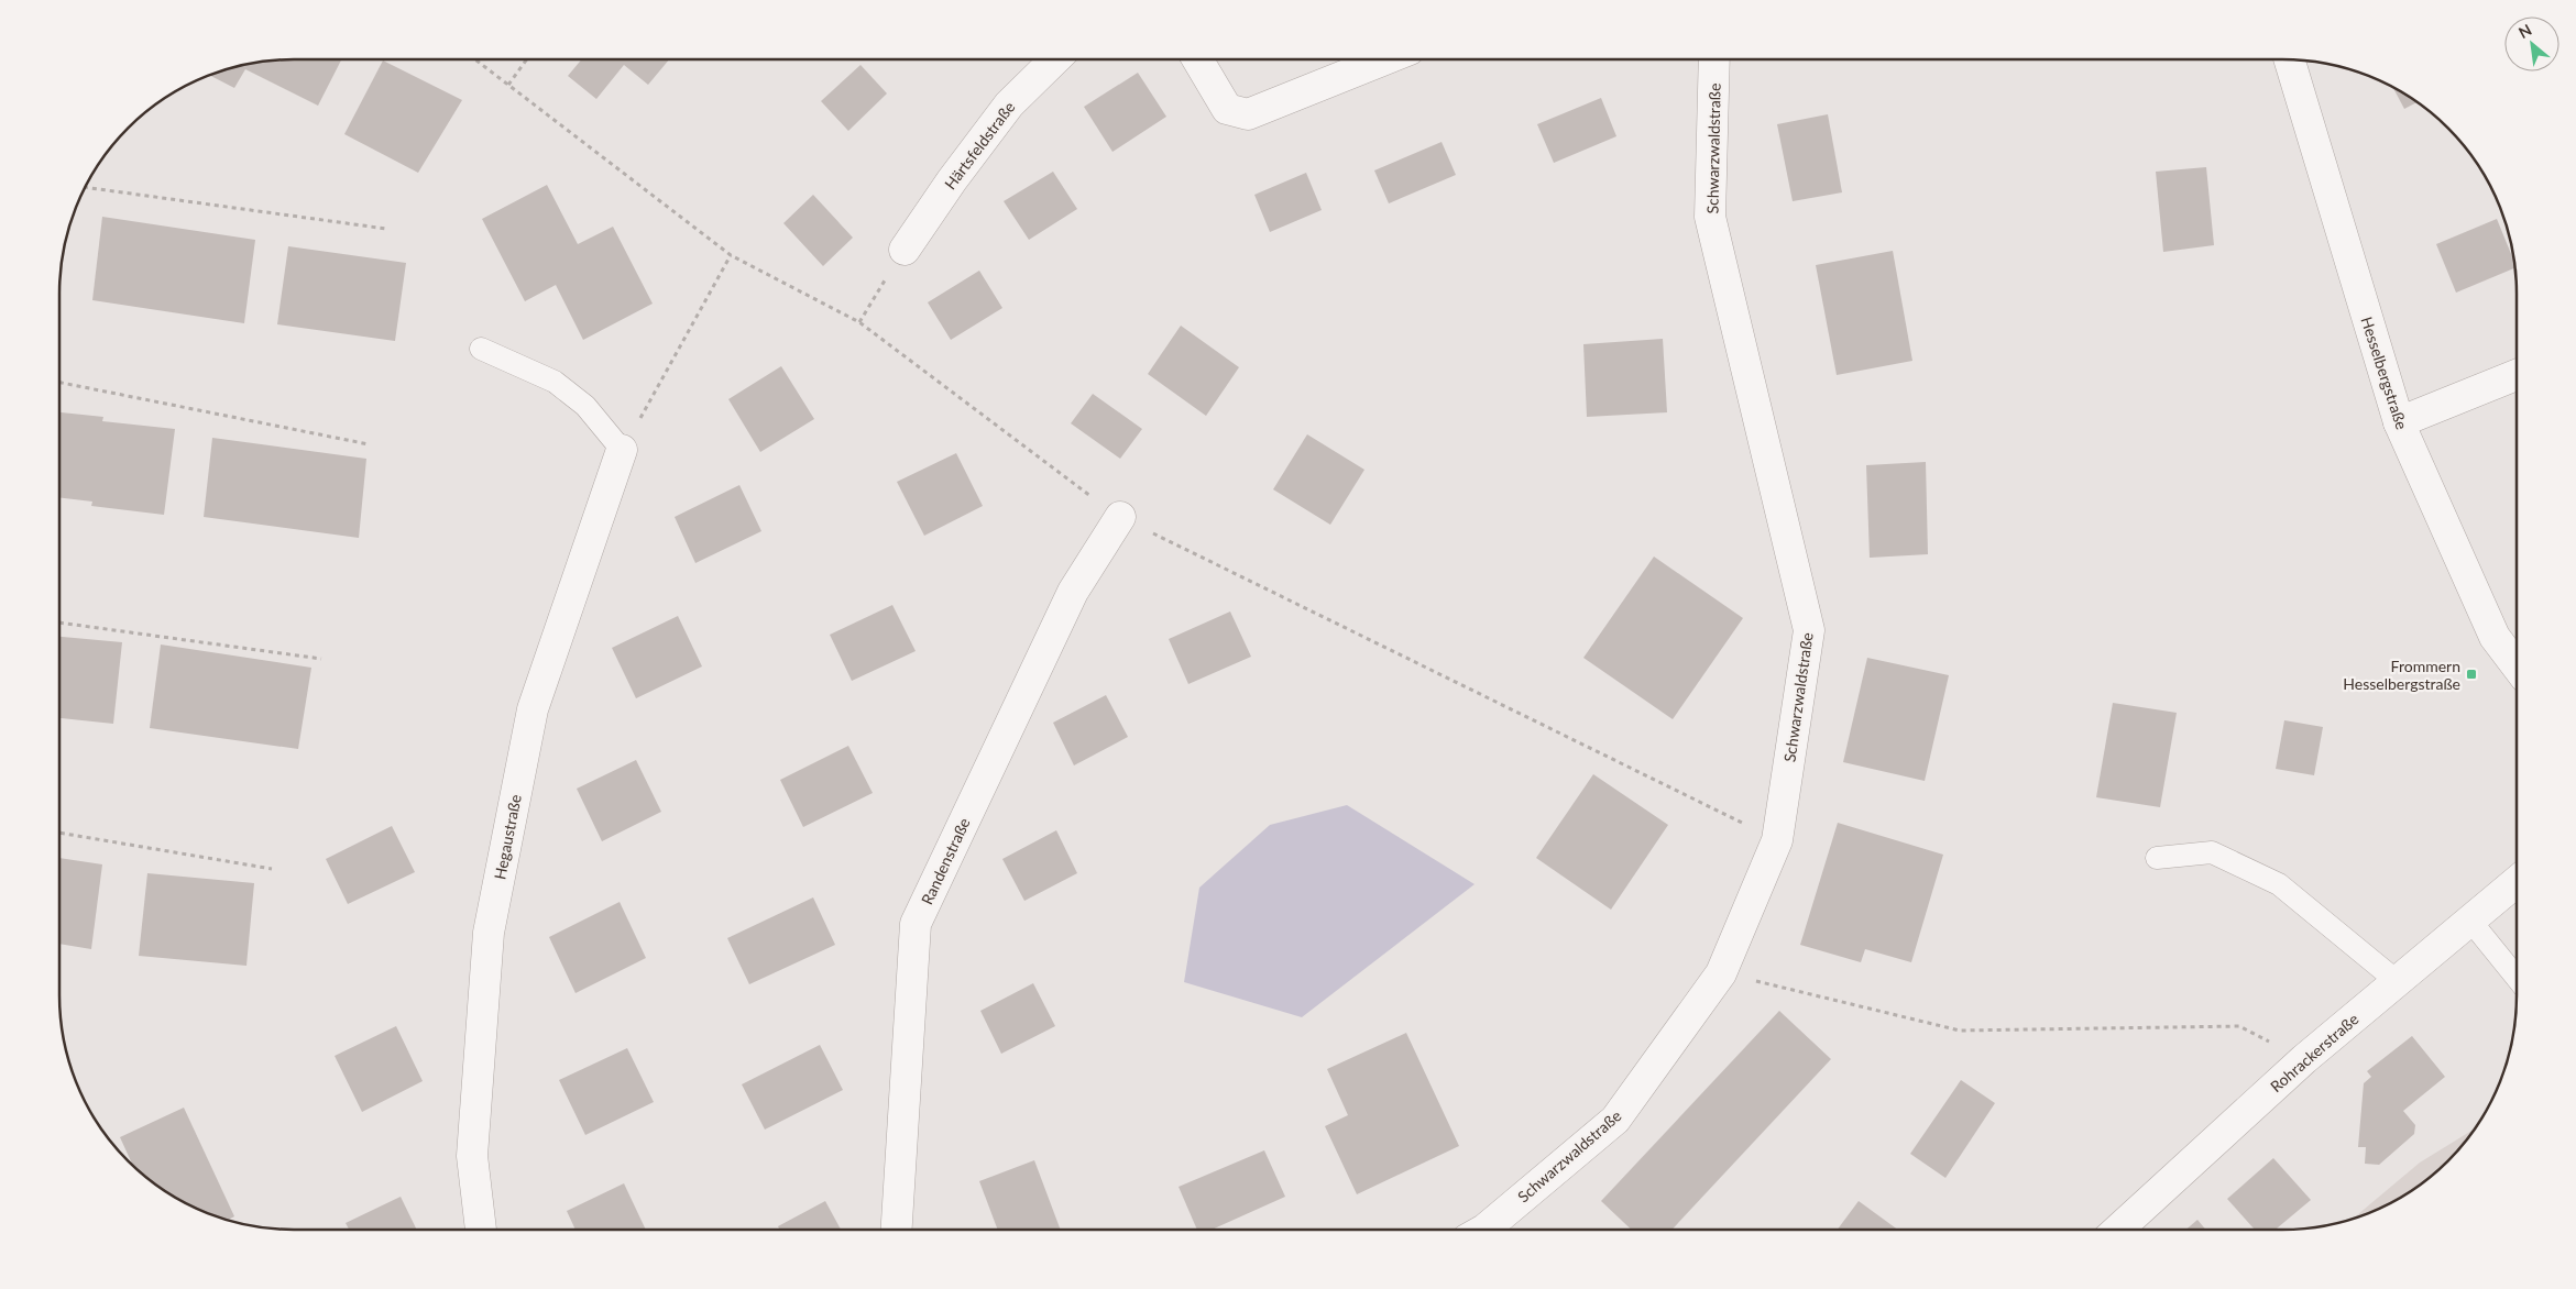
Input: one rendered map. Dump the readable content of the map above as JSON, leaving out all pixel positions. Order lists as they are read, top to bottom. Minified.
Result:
{"streets":{"street":["Härtsfeldstraße","Schwarzwaldstraße","Hesselbergstraße","Hegaustraße","Randenstraße","Rohrackerstraße"]},"places":{"transit":["Frommern Hesselbergstraße"]},"north":"top left"}
